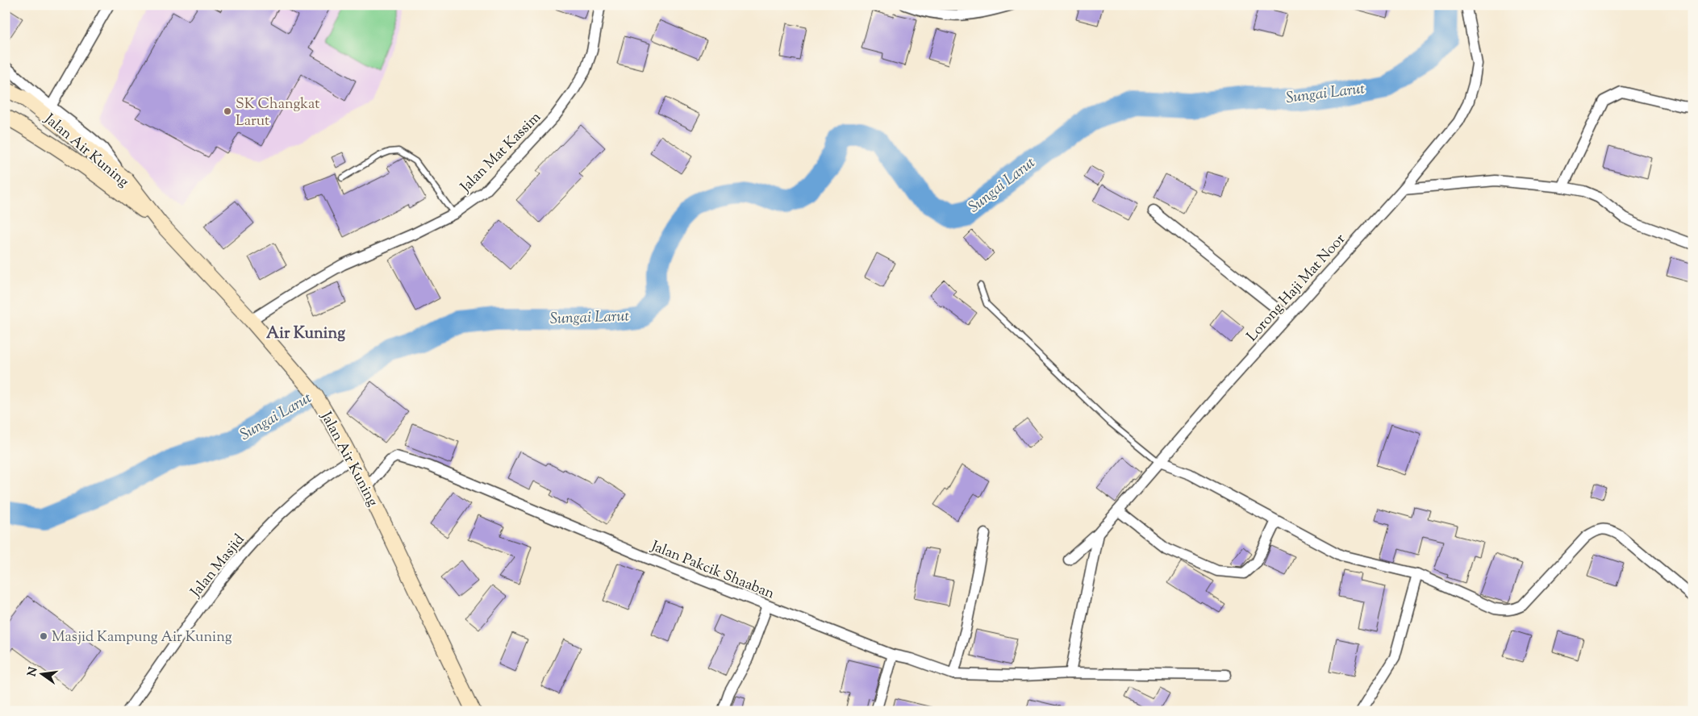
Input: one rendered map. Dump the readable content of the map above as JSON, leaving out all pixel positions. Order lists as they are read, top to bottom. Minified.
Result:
{"streets":{"main road":["Jalan Air Kuning"],"street":["Jalan Mat Kassim","Lorong Haji Mat Noor","Jalan Masjid","Jalan Pakcik Shaaban"]},"crossings":[["Jalan Air Kuning","Jalan Mat Kassim"],["Jalan Air Kuning","Jalan Masjid"],["Jalan Air Kuning","Jalan Pakcik Shaaban"]],"districts":["Air Kuning"],"water":["Sungai Larut"],"places":["SK Changkat Larut","Masjid Kampung Air Kuning"],"north":"left"}
